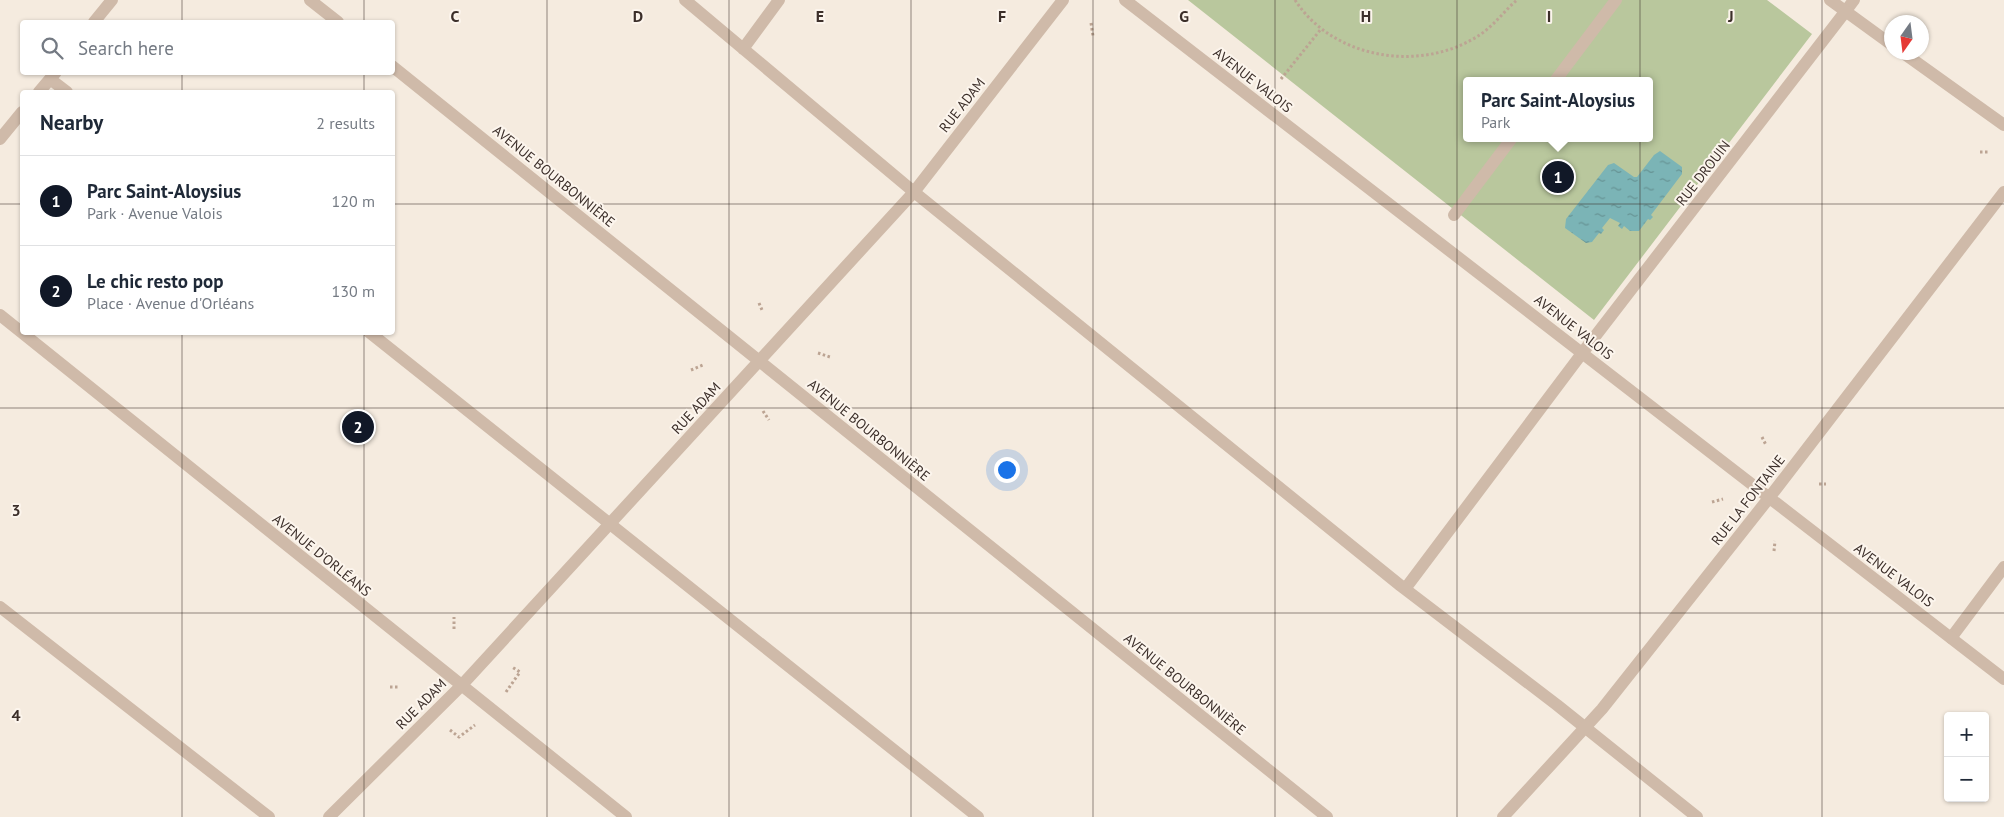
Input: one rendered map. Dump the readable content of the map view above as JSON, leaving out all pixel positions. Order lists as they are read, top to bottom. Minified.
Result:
{"streets":{"street":["AVENUE VALOIS","RUE ADAM","RUE DROUIN","AVENUE BOURBONNIÈRE","RUE LA FONTAINE","AVENUE D'ORLÉANS"]},"crossings":[["AVENUE VALOIS","RUE DROUIN"],["AVENUE VALOIS","RUE LA FONTAINE"],["RUE ADAM","AVENUE BOURBONNIÈRE"],["RUE ADAM","AVENUE D'ORLÉANS"]],"north":"bottom","page":{"search":"Search here","popup":["Parc Saint-Aloysius","Park"],"heading":["Nearby","2 results"],"list":[{"mark":"1","name":"Parc Saint-Aloysius","note":"Park · Avenue Valois","value":"120 m"},{"mark":"2","name":"Le chic resto pop","note":"Place · Avenue d'Orléans","value":"130 m"}],"pins":["1","2"],"map_buttons":["+","−"]},"grid":{"columns":["C","D","E","F","G","H","I","J"],"rows":["3","4"]}}
